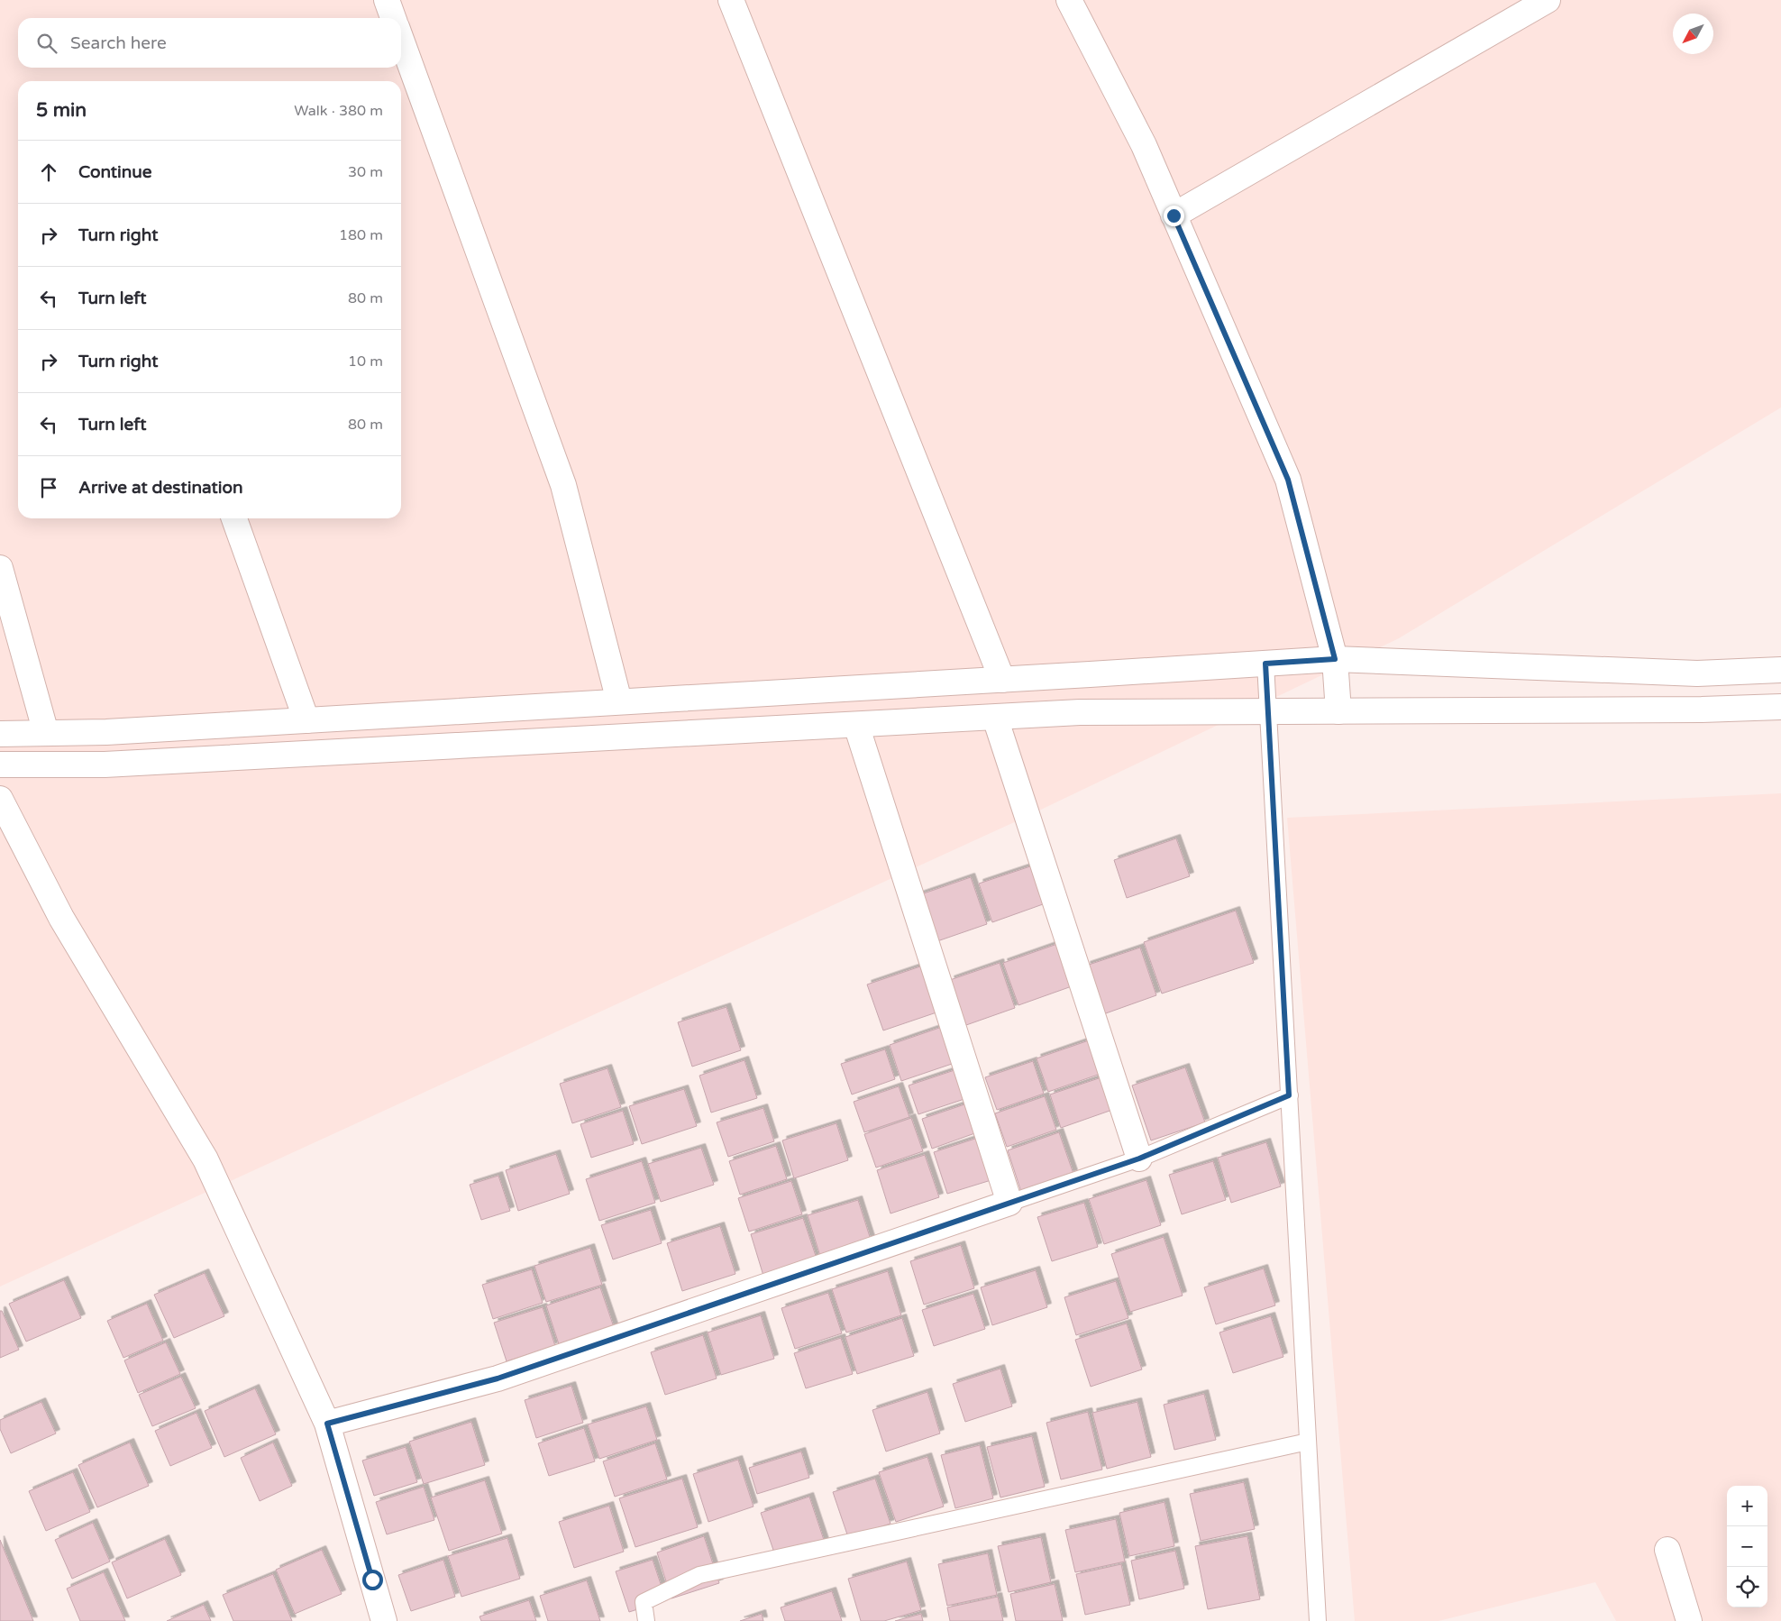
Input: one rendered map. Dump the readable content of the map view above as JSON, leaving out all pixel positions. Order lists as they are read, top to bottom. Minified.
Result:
{"north":"bottom left","page":{"search":"Search here","heading":["5 min","Walk · 380 m"],"list":[["Continue","30 m"],["Turn right","180 m"],["Turn left","80 m"],["Turn right","10 m"],["Turn left","80 m"],"Arrive at destination"],"map_buttons":["+","−"]}}
